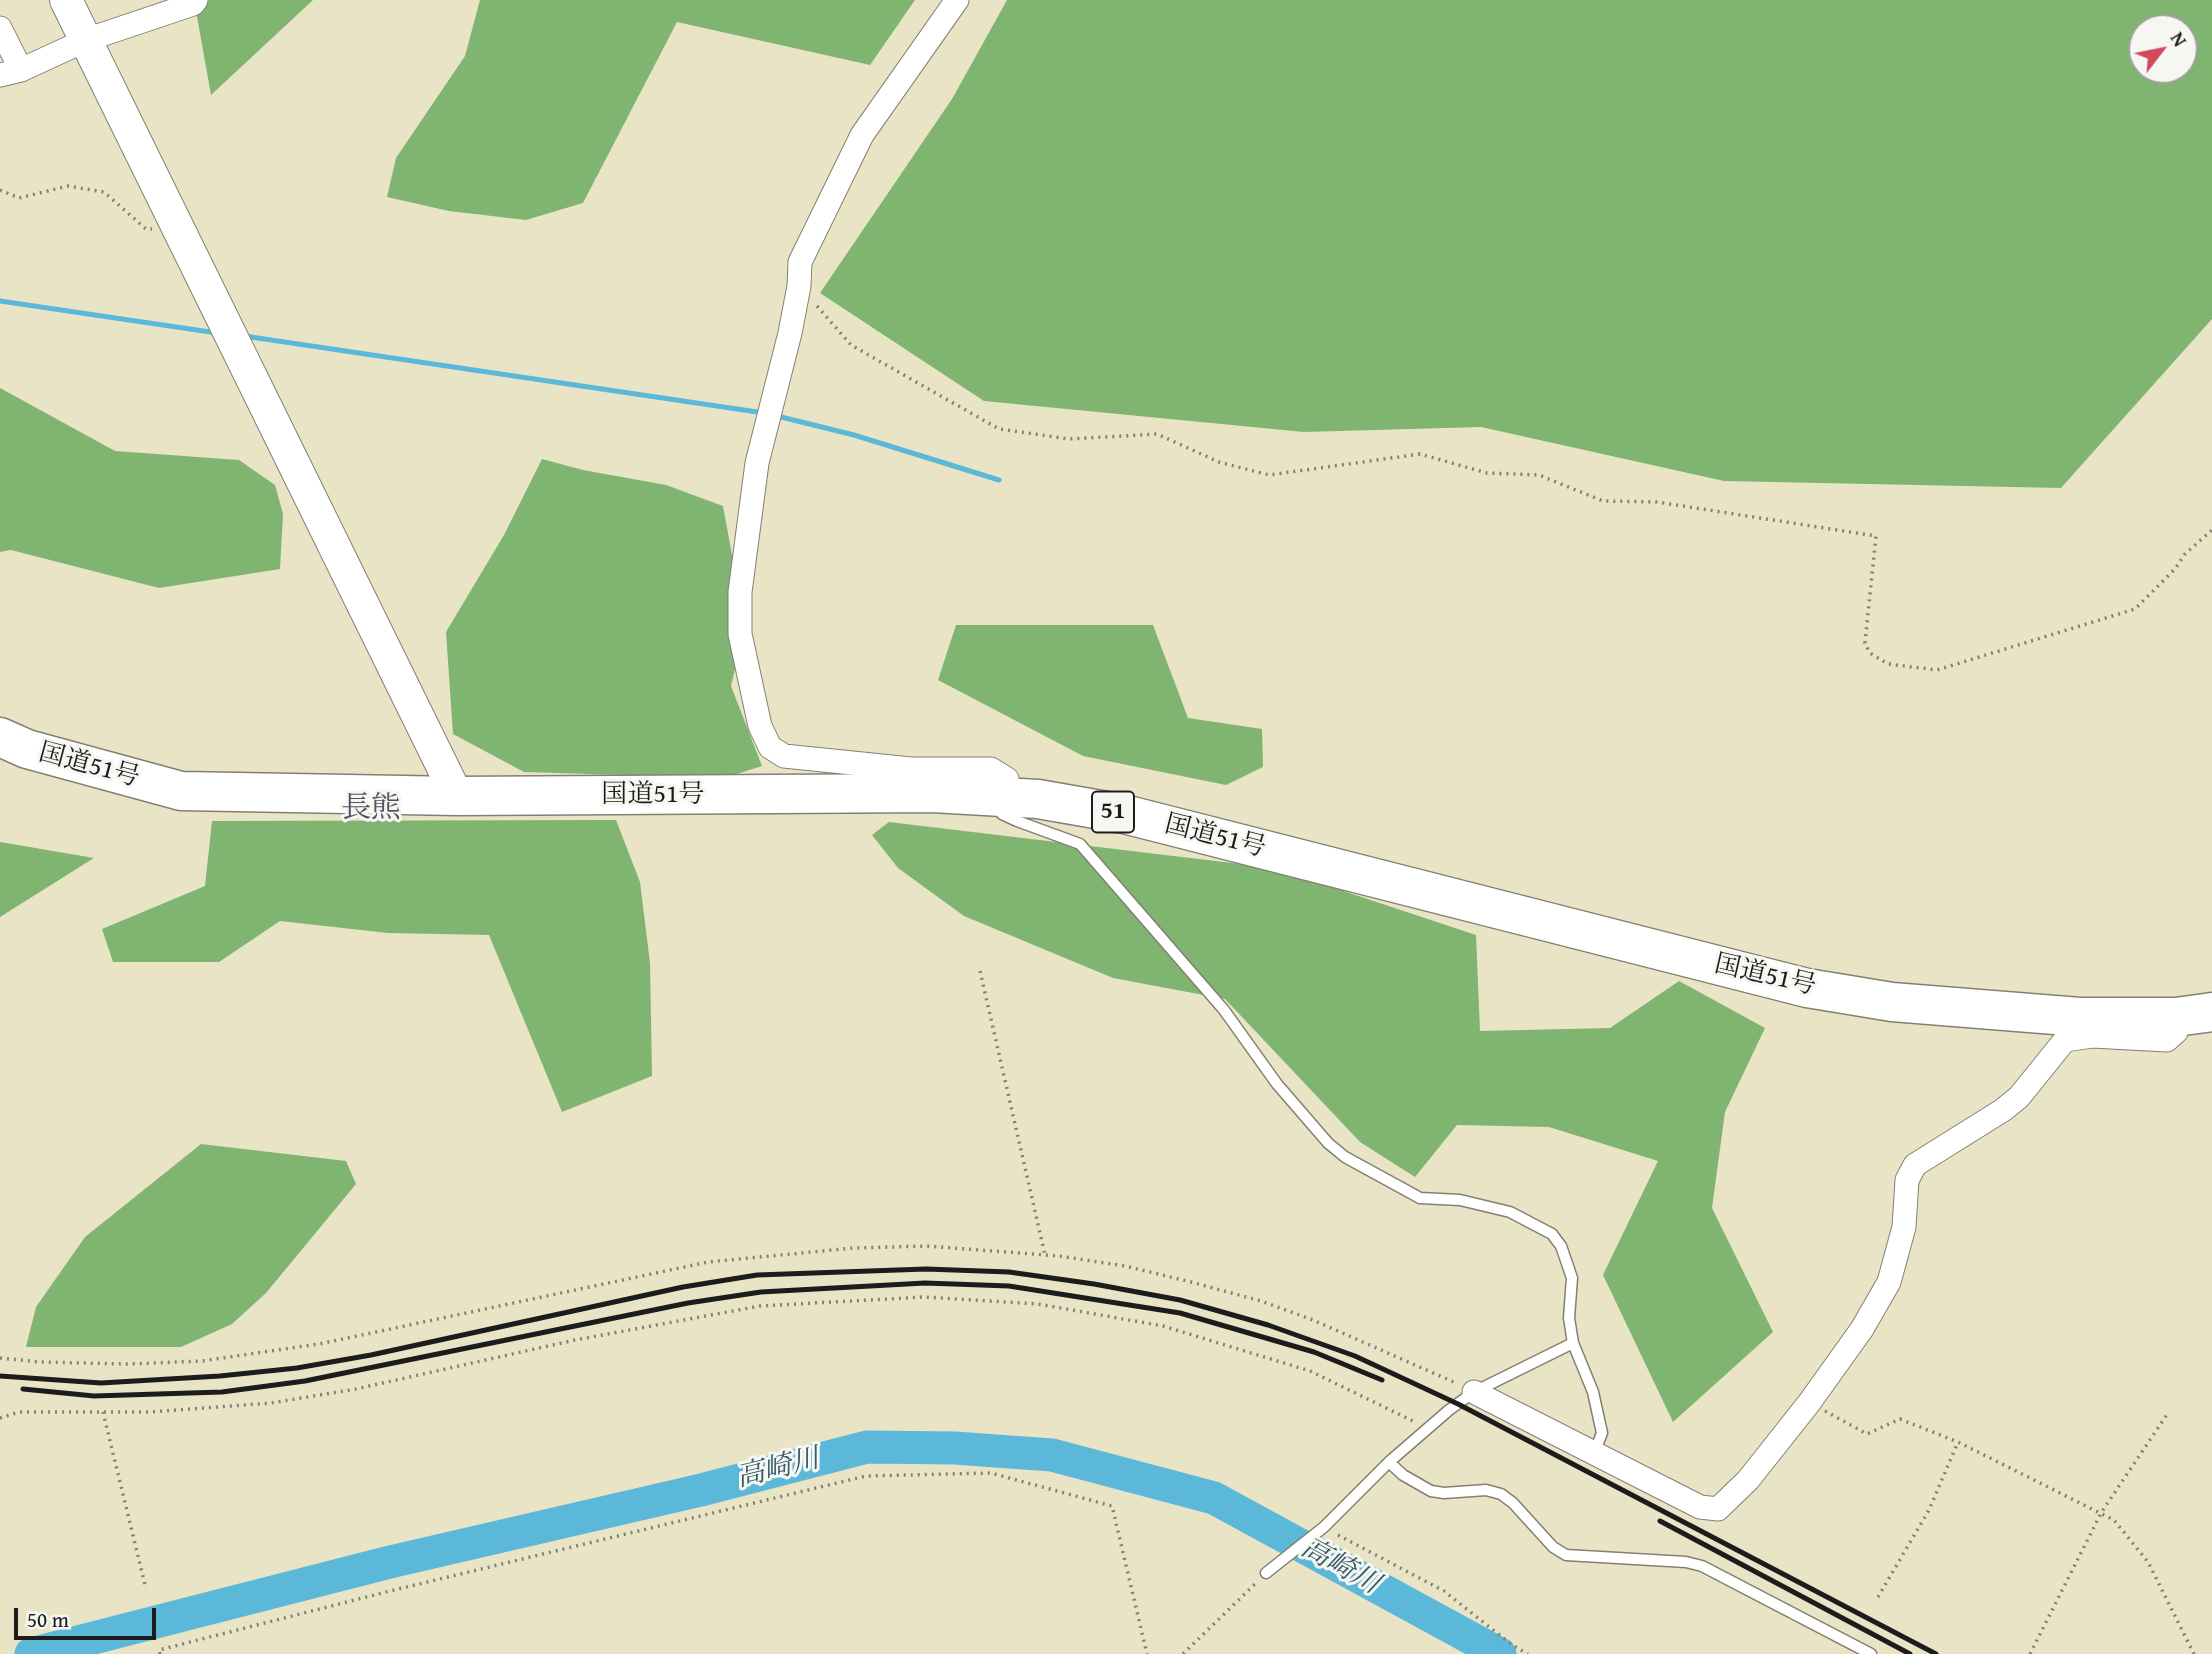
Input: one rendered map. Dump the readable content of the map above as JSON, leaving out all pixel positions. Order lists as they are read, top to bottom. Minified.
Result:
{"streets":{"highway":["国道51号","51"]},"districts":["長熊"],"water":["高崎川"],"scale_bar":"50 m","north":"top right"}
